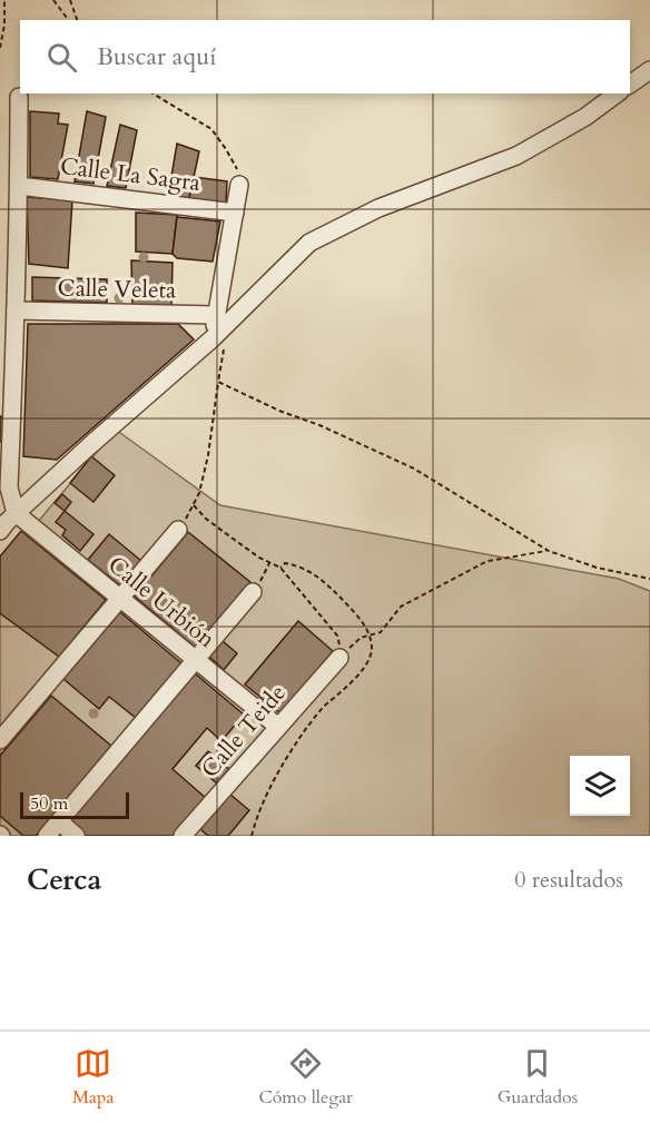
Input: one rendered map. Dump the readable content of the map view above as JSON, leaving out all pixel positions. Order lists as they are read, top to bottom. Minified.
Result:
{"streets":{"street":["Calle La Sagra","Calle Veleta","Calle Urbión","Calle Teide"]},"crossings":[["Calle Urbión","Calle Teide"]],"scale_bar":"50 m","page":{"search":"Buscar aquí","scale":"50 m","heading":["Cerca","0 resultados"],"nav":["Mapa","Cómo llegar","Guardados"]}}
